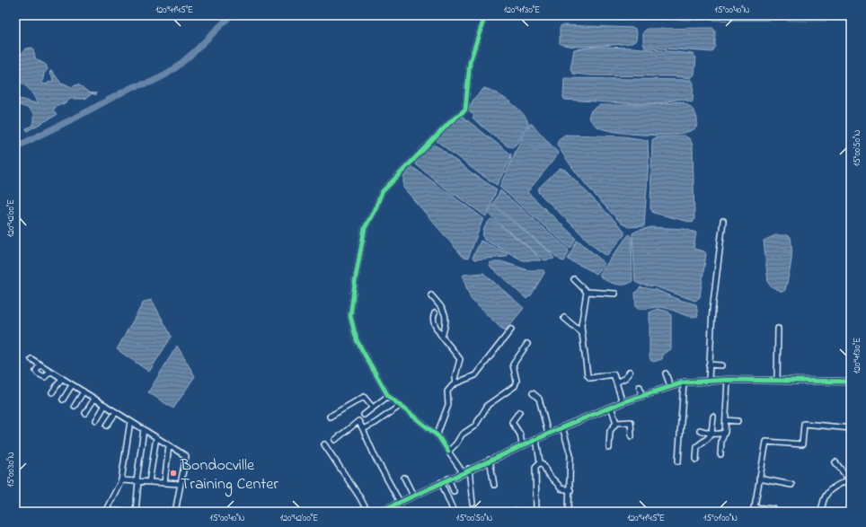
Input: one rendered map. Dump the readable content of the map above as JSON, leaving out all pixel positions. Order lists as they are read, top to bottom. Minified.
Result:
{"places":["Bondocville Training Center"],"coordinates":["120°41'45\"E","120°41'30\"E","15°00'40\"N","15°00'50\"N","120°42'00\"E","15°00'30\"N","15°01'00\"N"]}
